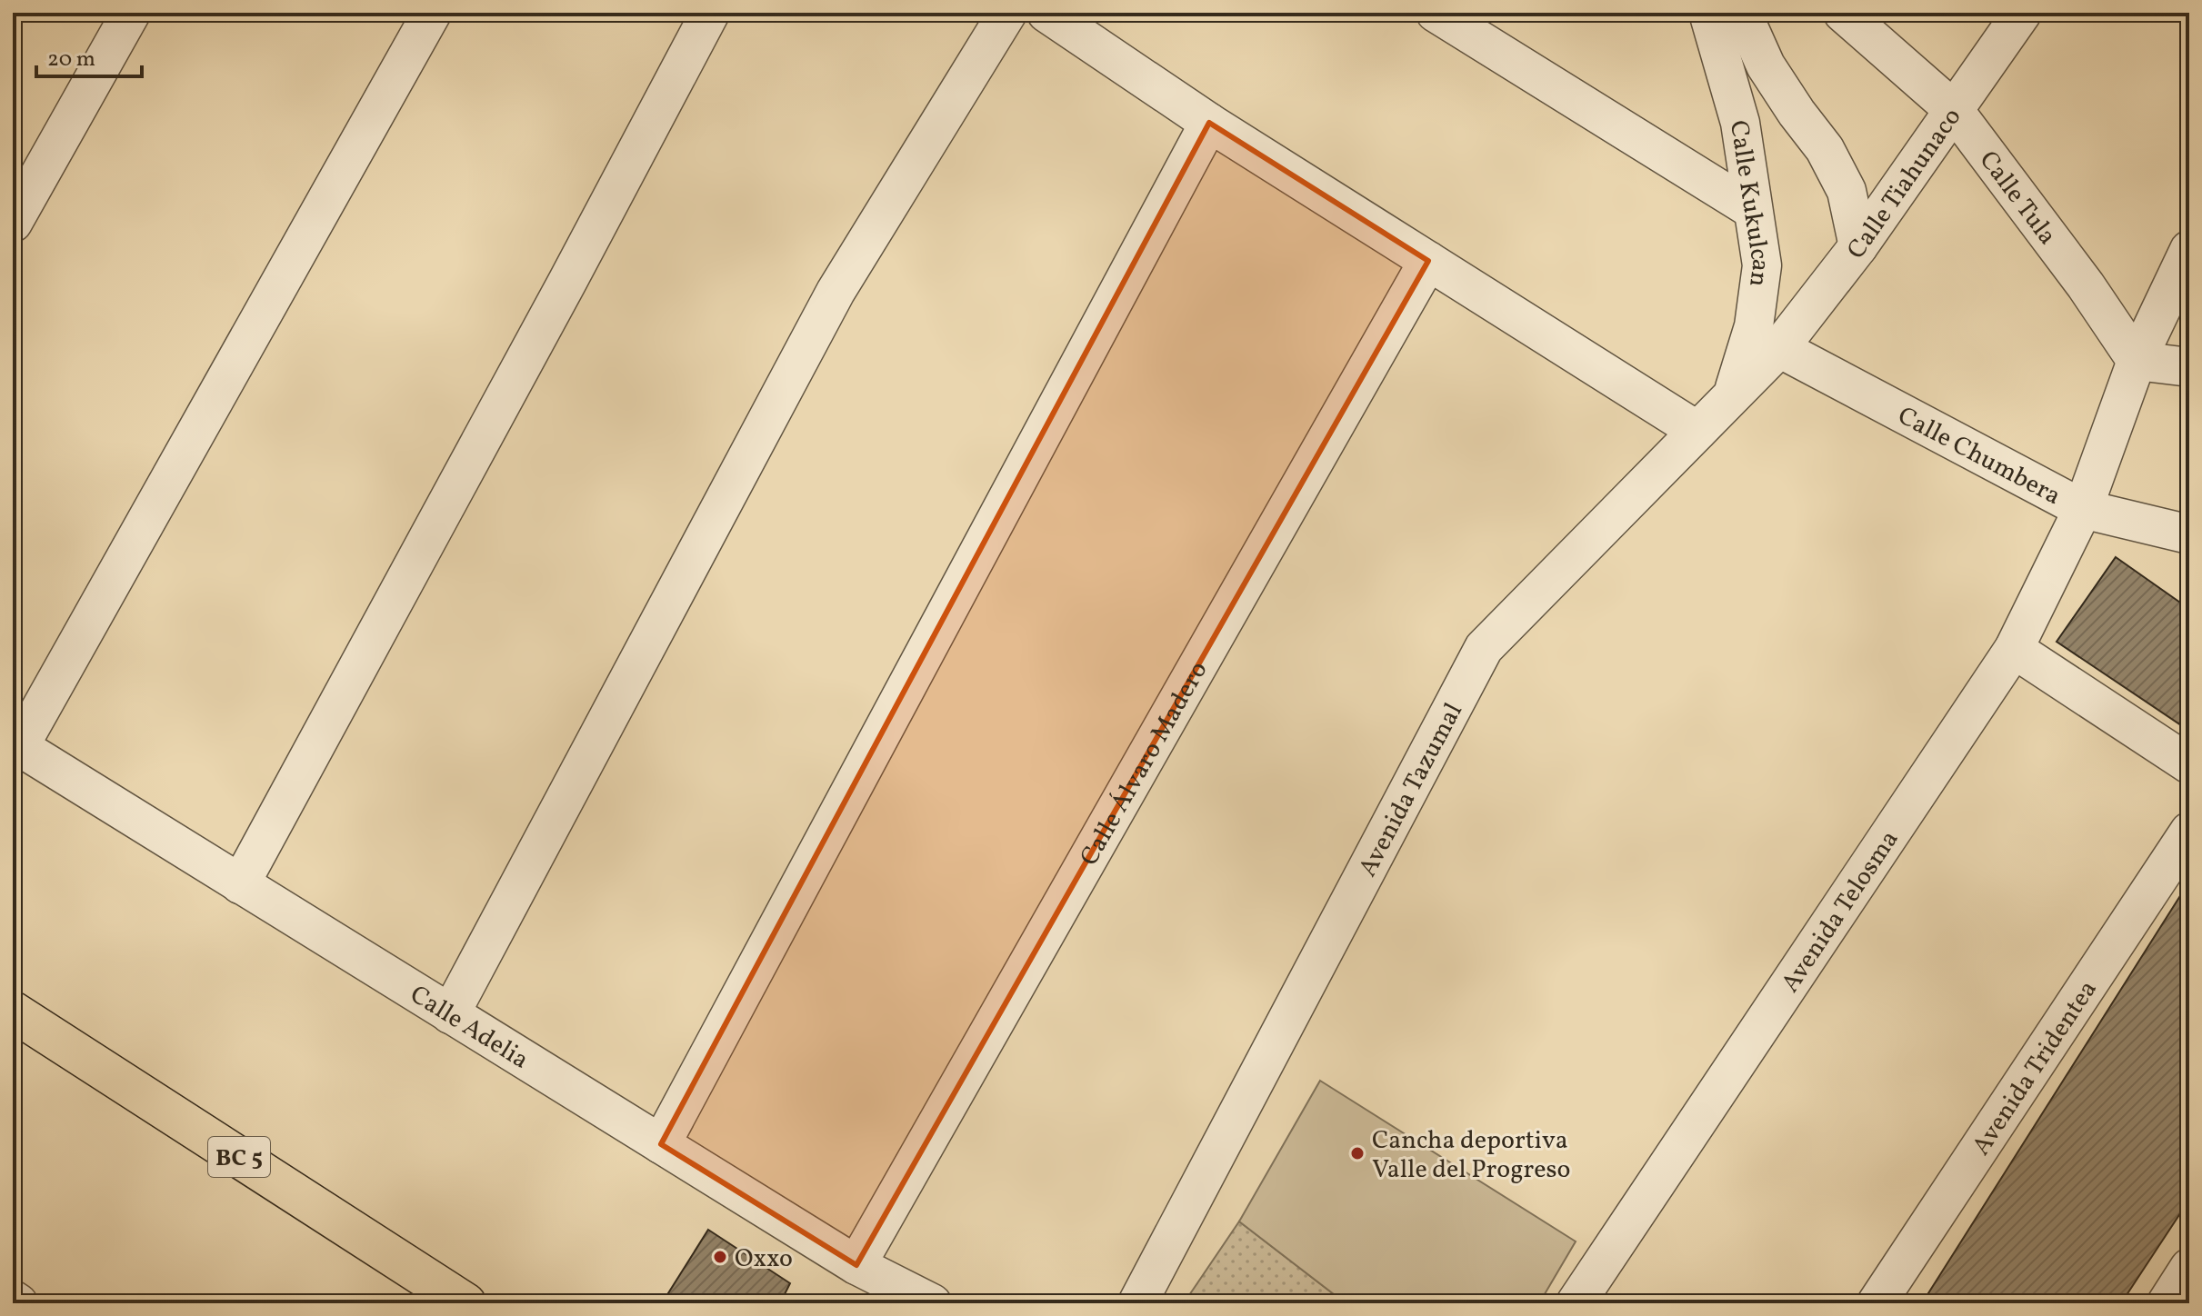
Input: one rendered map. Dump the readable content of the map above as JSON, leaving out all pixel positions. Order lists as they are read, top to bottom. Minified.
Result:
{"streets":{"main road":["BC 5"],"street":["Calle Tiahunaco","Calle Tula","Calle Kukulcan","Calle Chumbera","Calle Álvaro Madero","Avenida Tazumal","Avenida Telosma","Calle Adelia","Avenida Tridentea"]},"crossings":[["Calle Tiahunaco","Calle Tula"],["Calle Tiahunaco","Calle Chumbera"],["Calle Tiahunaco","Avenida Tazumal"],["Calle Tula","Avenida Telosma"],["Calle Kukulcan","Avenida Tazumal"],["Calle Chumbera","Avenida Tazumal"],["Calle Chumbera","Avenida Telosma"],["Calle Álvaro Madero","Calle Adelia"]],"places":["Cancha deportiva Valle del Progreso","Oxxo"],"scale_bar":"20 m"}
